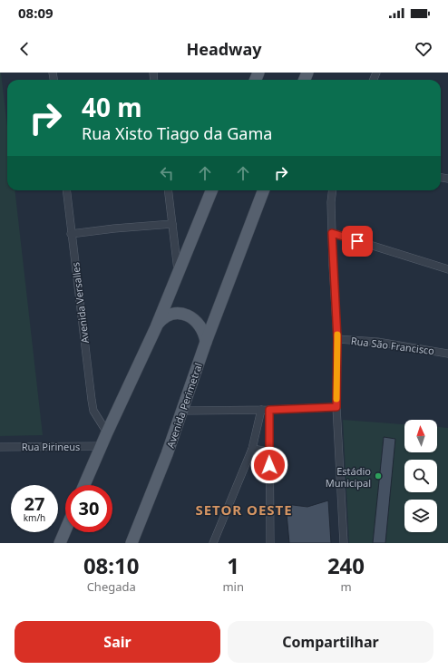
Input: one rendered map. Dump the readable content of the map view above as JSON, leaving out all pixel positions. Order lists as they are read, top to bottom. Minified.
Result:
{"streets":{"main road":["Avenida Perimetral"],"street":["Avenida Versalles","Rua São Francisco","Rua Pirineus"]},"districts":["SETOR OESTE"],"places":["Estádio Municipal"],"north":"top","page":{"status":"08:09","header":"Headway","turn":["40 m","Rua Xisto Tiago da Gama"],"speed":"27 km/h","limit":"30","eta":["08:10","Chegada","1","min","240","m"],"buttons":["Sair","Compartilhar"]}}
